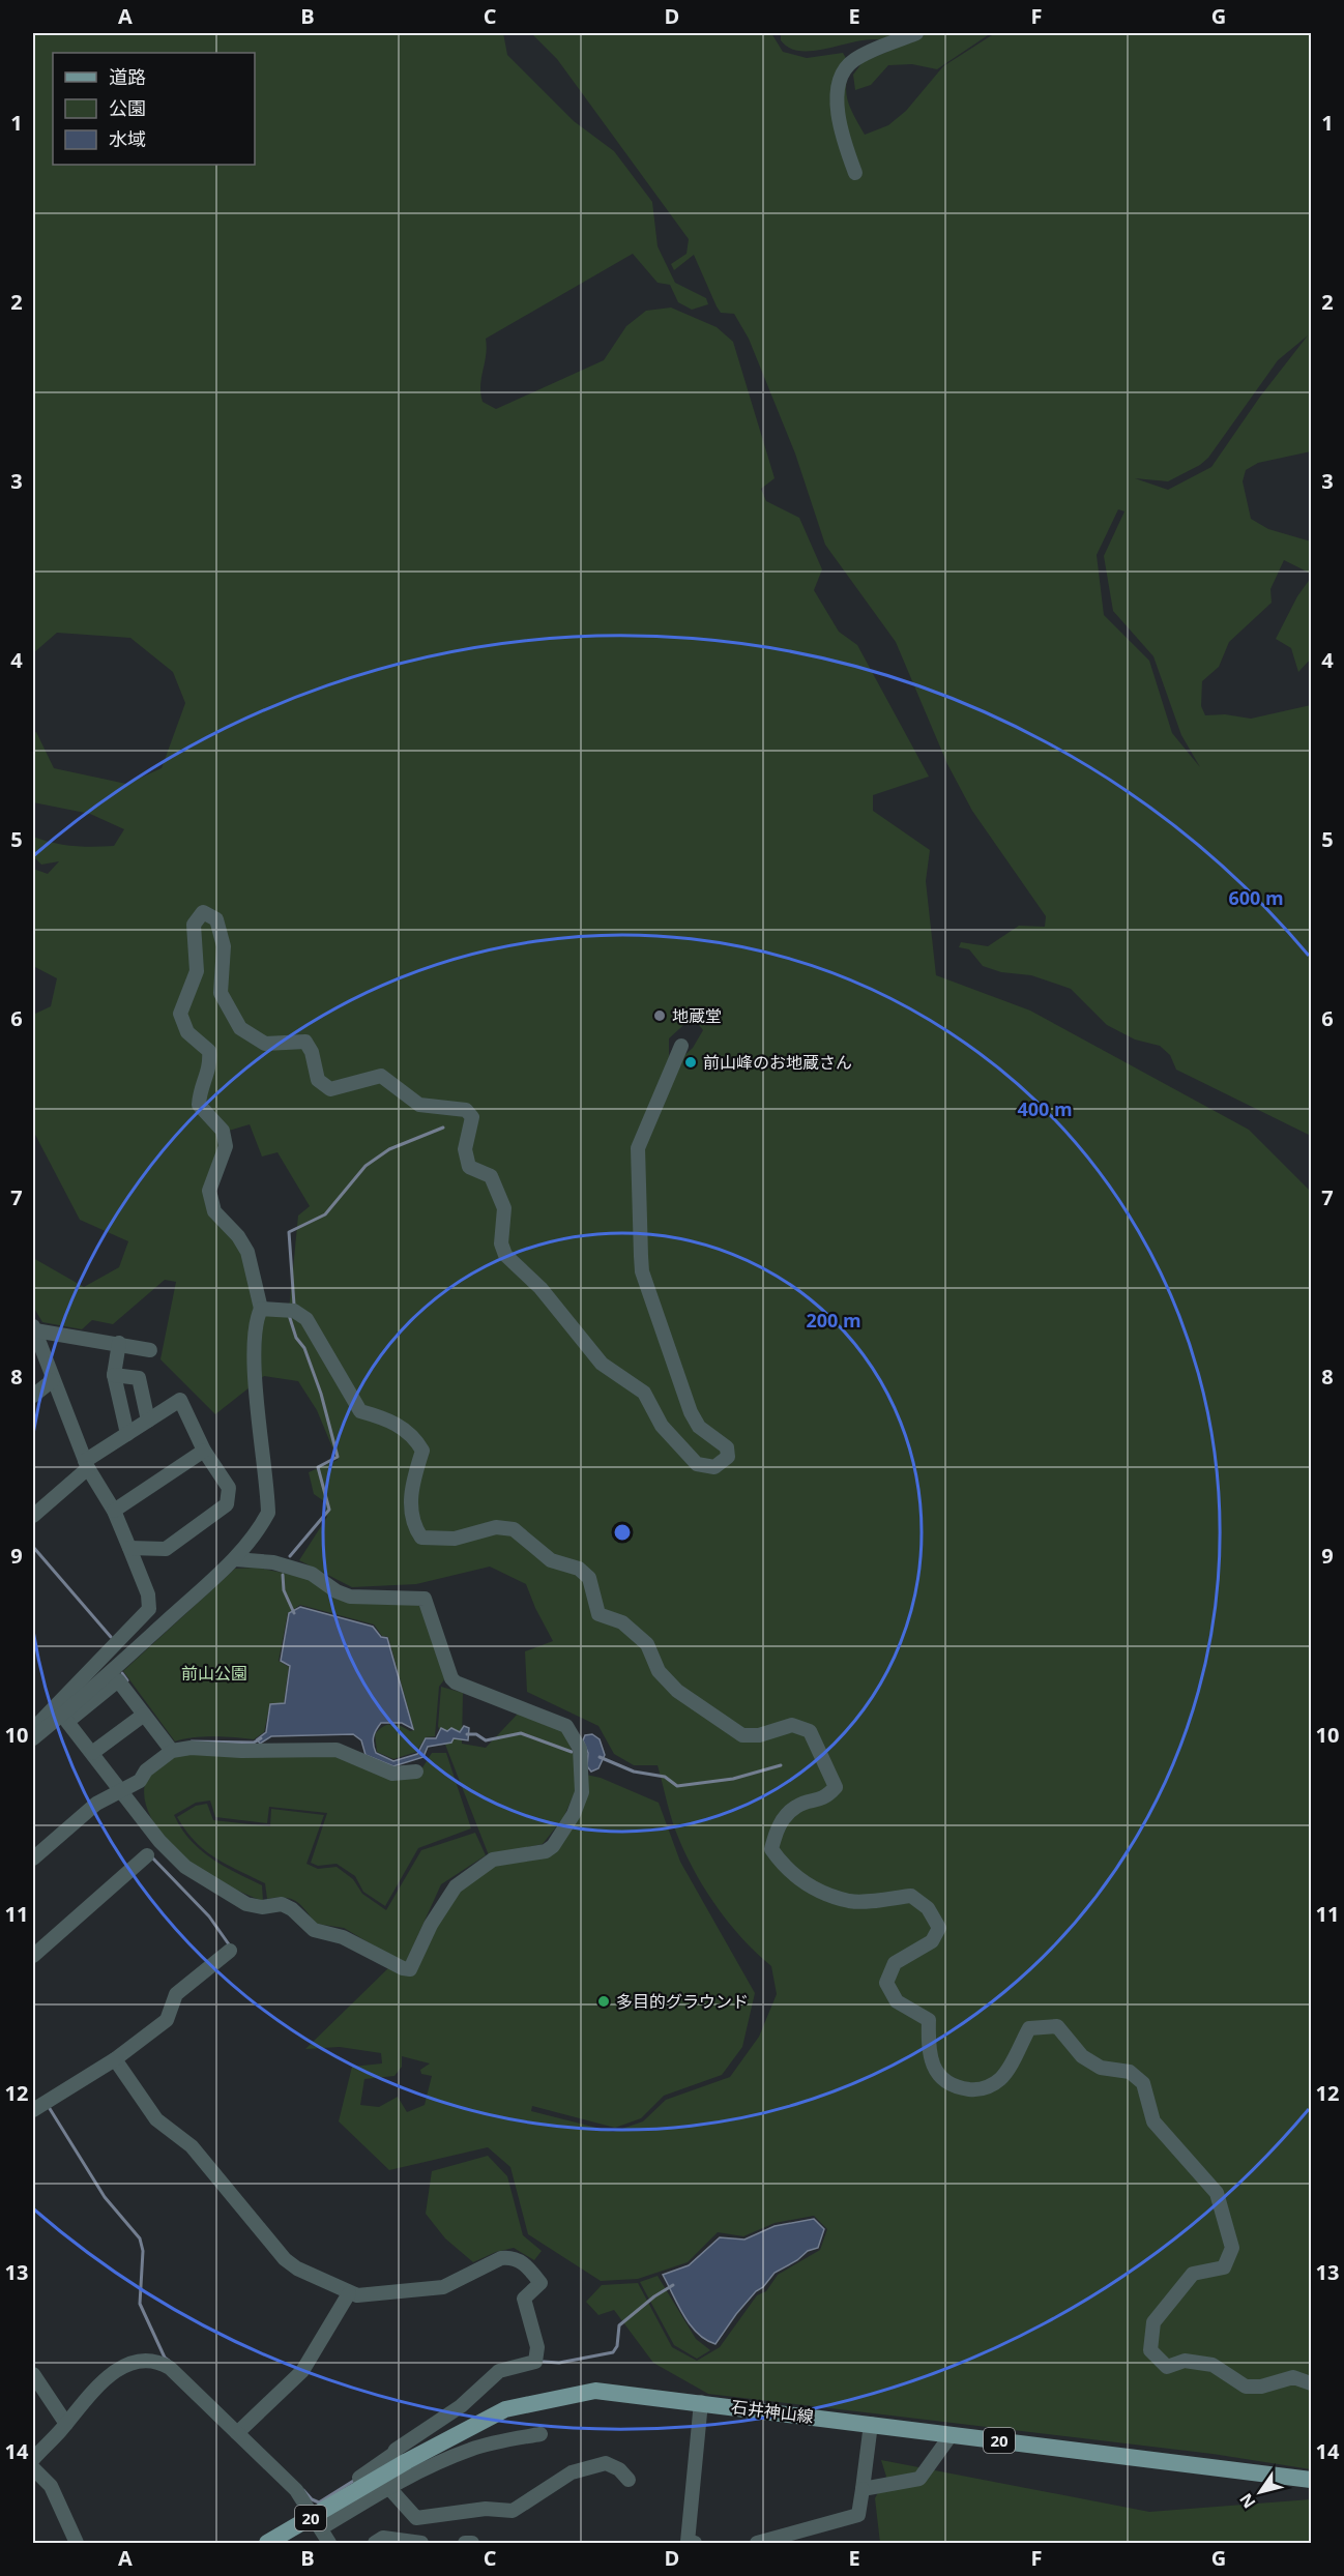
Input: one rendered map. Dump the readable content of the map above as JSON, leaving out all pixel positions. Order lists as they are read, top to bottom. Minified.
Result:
{"streets":{"main road":["石井神山線","20"]},"parks":["前山公園"],"places":["地蔵堂","前山峰のお地蔵さん","多目的グラウンド"],"legend":["道路","公園","水域"],"north":"bottom left","grid":{"columns":["A","B","C","D","E","F","G"],"rows":["1","2","3","4","5","6","7","8","9","10","11","12","13","14"]},"rings":["600 m","400 m","200 m"]}
